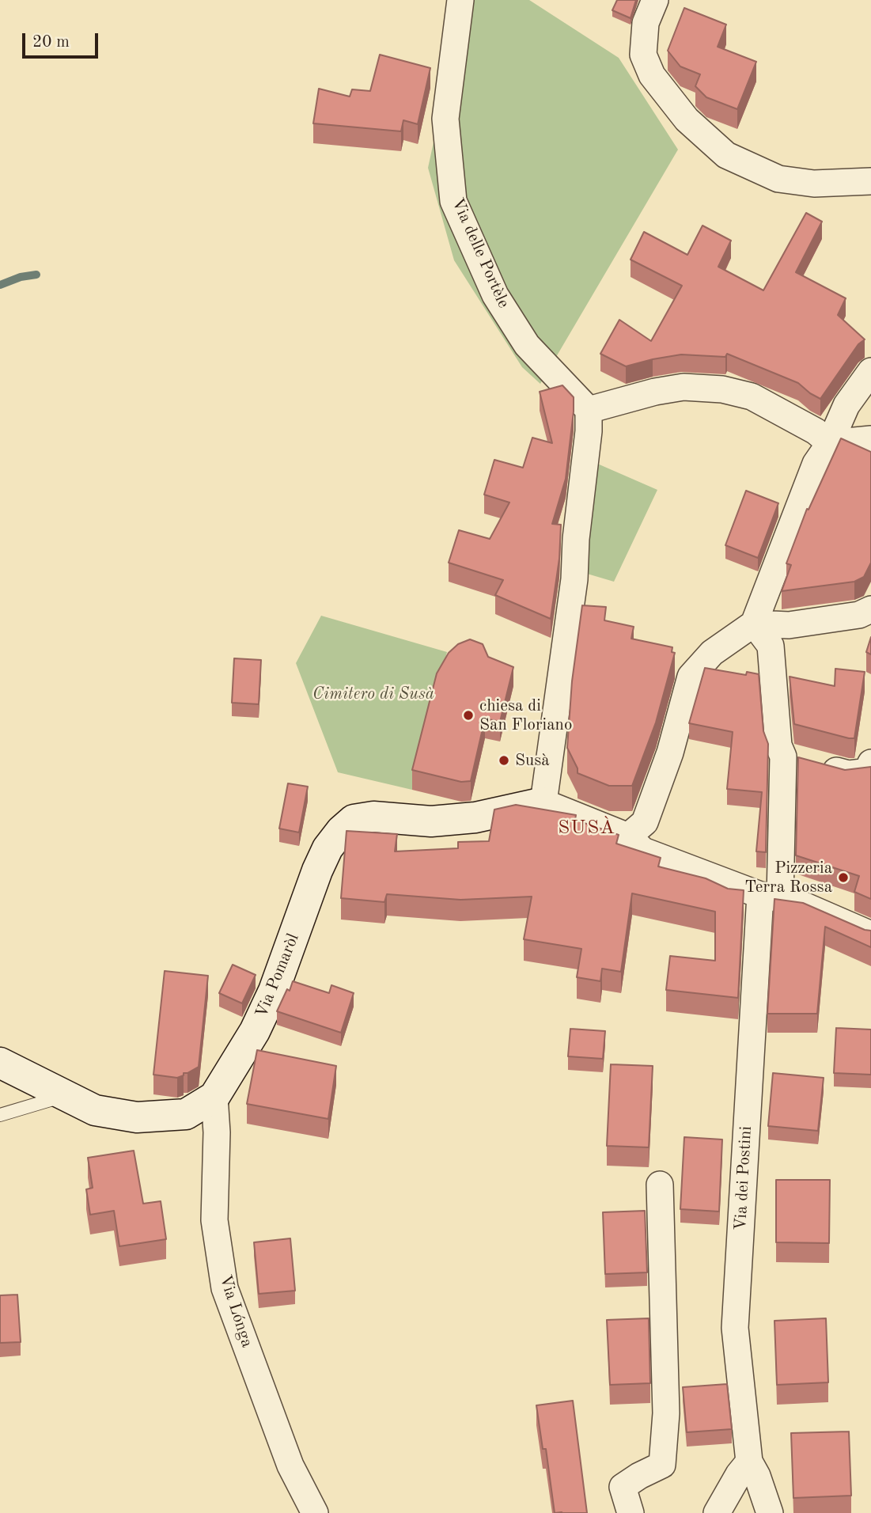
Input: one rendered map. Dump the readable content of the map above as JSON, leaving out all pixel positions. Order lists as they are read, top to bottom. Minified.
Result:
{"streets":{"street":["Via delle Portèle","Via Pomaròl","Via dei Postini","Via Lónga"]},"crossings":[["Via Pomaròl","Via Lónga"]],"districts":["SUSÀ"],"parks":["Cimitero di Susà"],"places":["chiesa di San Floriano","Susà","Pizzeria Terra Rossa"],"scale_bar":"20 m"}
